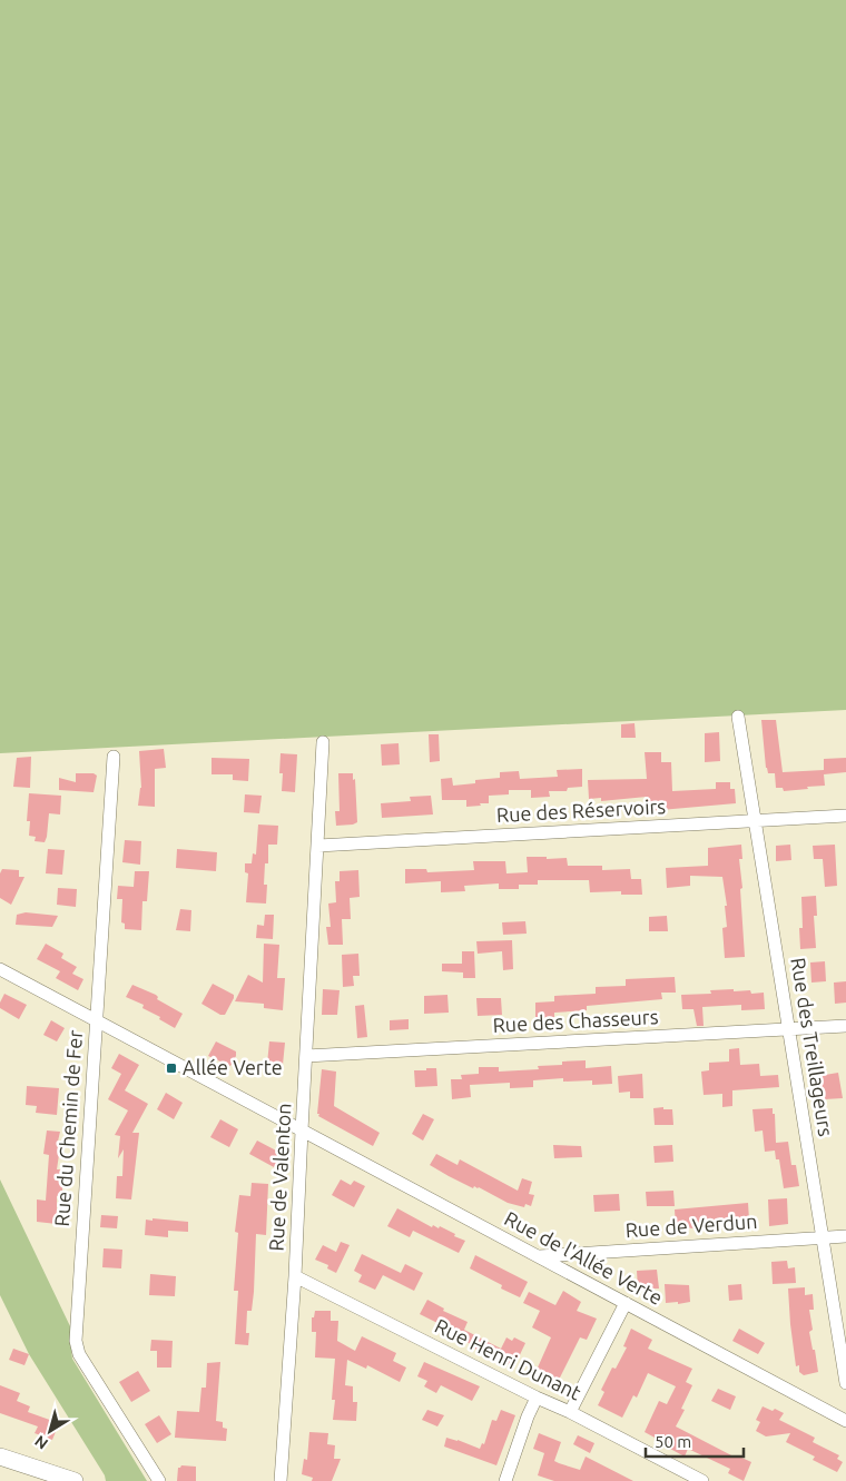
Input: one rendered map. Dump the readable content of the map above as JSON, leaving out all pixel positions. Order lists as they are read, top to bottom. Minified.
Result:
{"streets":{"street":["Rue des Réservoirs","Rue des Chasseurs","Rue des Treillageurs","Rue du Chemin de Fer","Rue de Valenton","Rue de Verdun","Rue de l'Allée Verte","Rue Henri Dunant"]},"crossings":[["Rue des Réservoirs","Rue des Treillageurs"],["Rue des Réservoirs","Rue de Valenton"],["Rue des Chasseurs","Rue des Treillageurs"],["Rue des Chasseurs","Rue de Valenton"],["Rue des Treillageurs","Rue de Verdun"],["Rue de Valenton","Rue de l'Allée Verte"],["Rue de Valenton","Rue Henri Dunant"],["Rue de Verdun","Rue de l'Allée Verte"]],"places":{"transit":["Allée Verte"]},"scale_bar":"50 m","north":"bottom left"}
